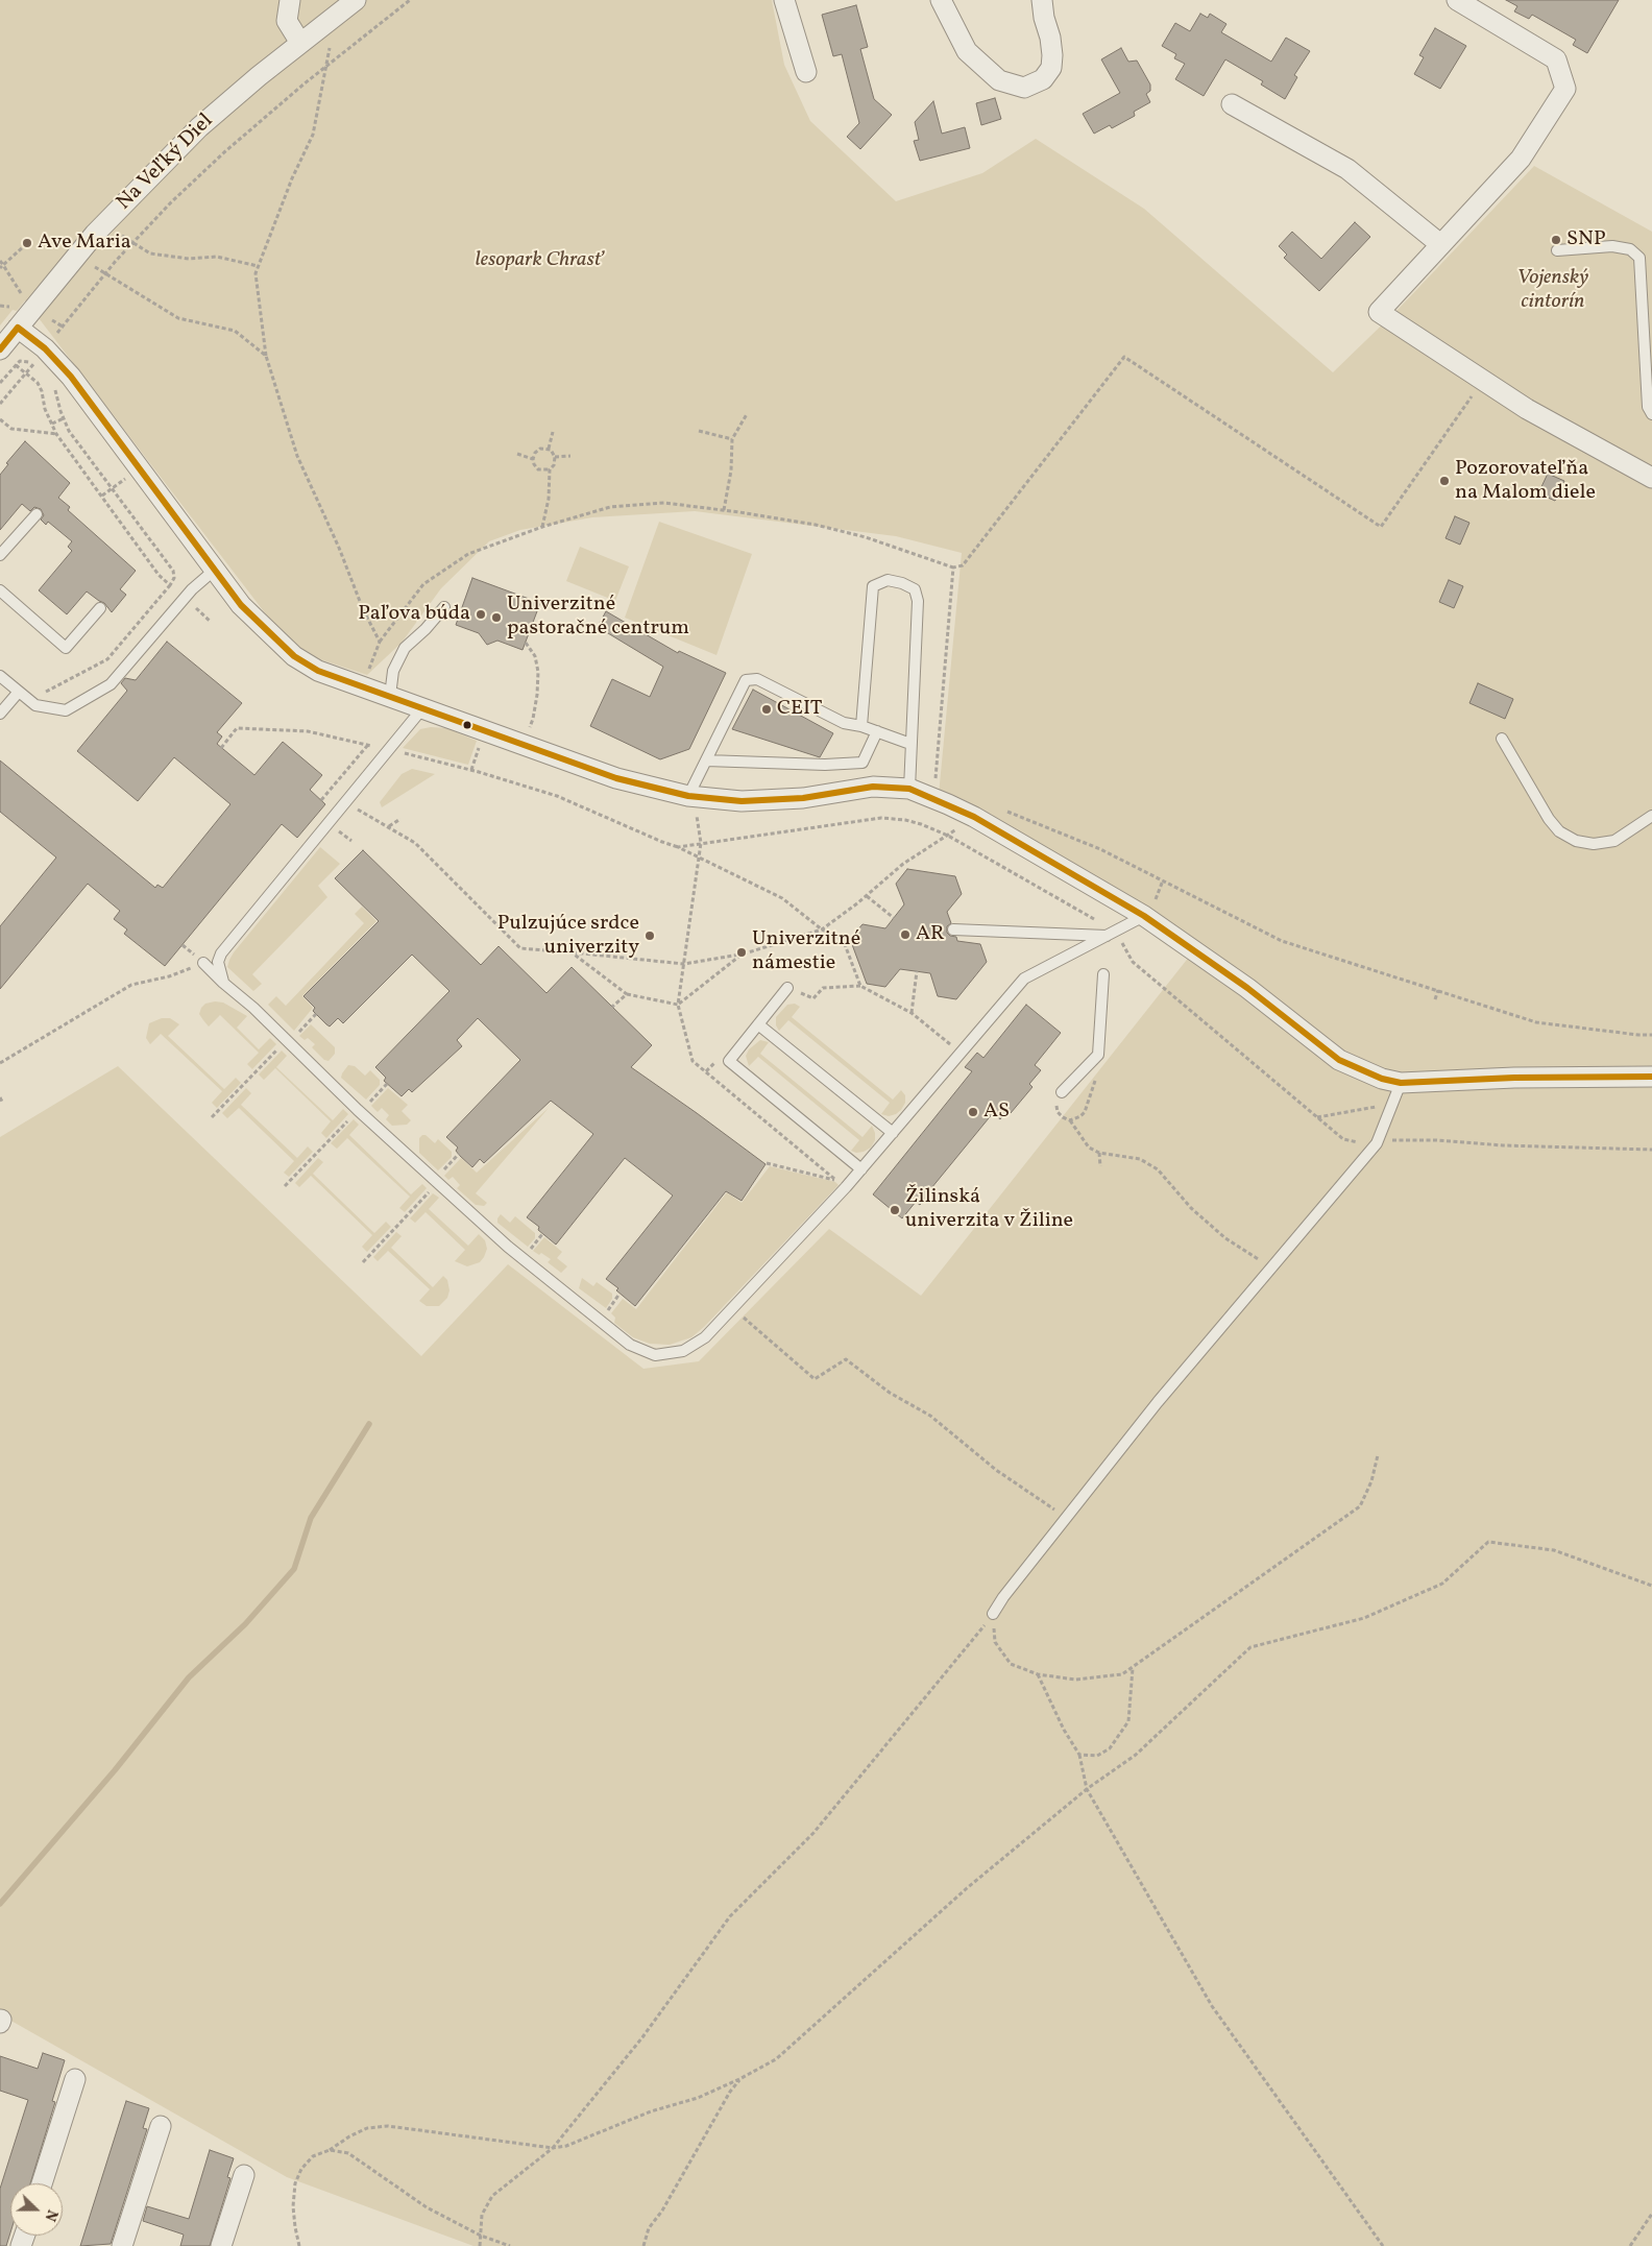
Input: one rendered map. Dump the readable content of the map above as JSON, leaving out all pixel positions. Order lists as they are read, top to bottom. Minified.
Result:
{"streets":{"street":["Na Veľký Diel"]},"parks":["lesopark Chrasť","Vojenský cintorín"],"places":["SNP","Ave Maria","Pozorovateľňa na Malom diele","Paľova búda","Univerzitné pastoračné centrum","CEIT","AR","Pulzujúce srdce univerzity","Univerzitné námestie","AS","Žilinská univerzita v Žiline"],"north":"right"}
